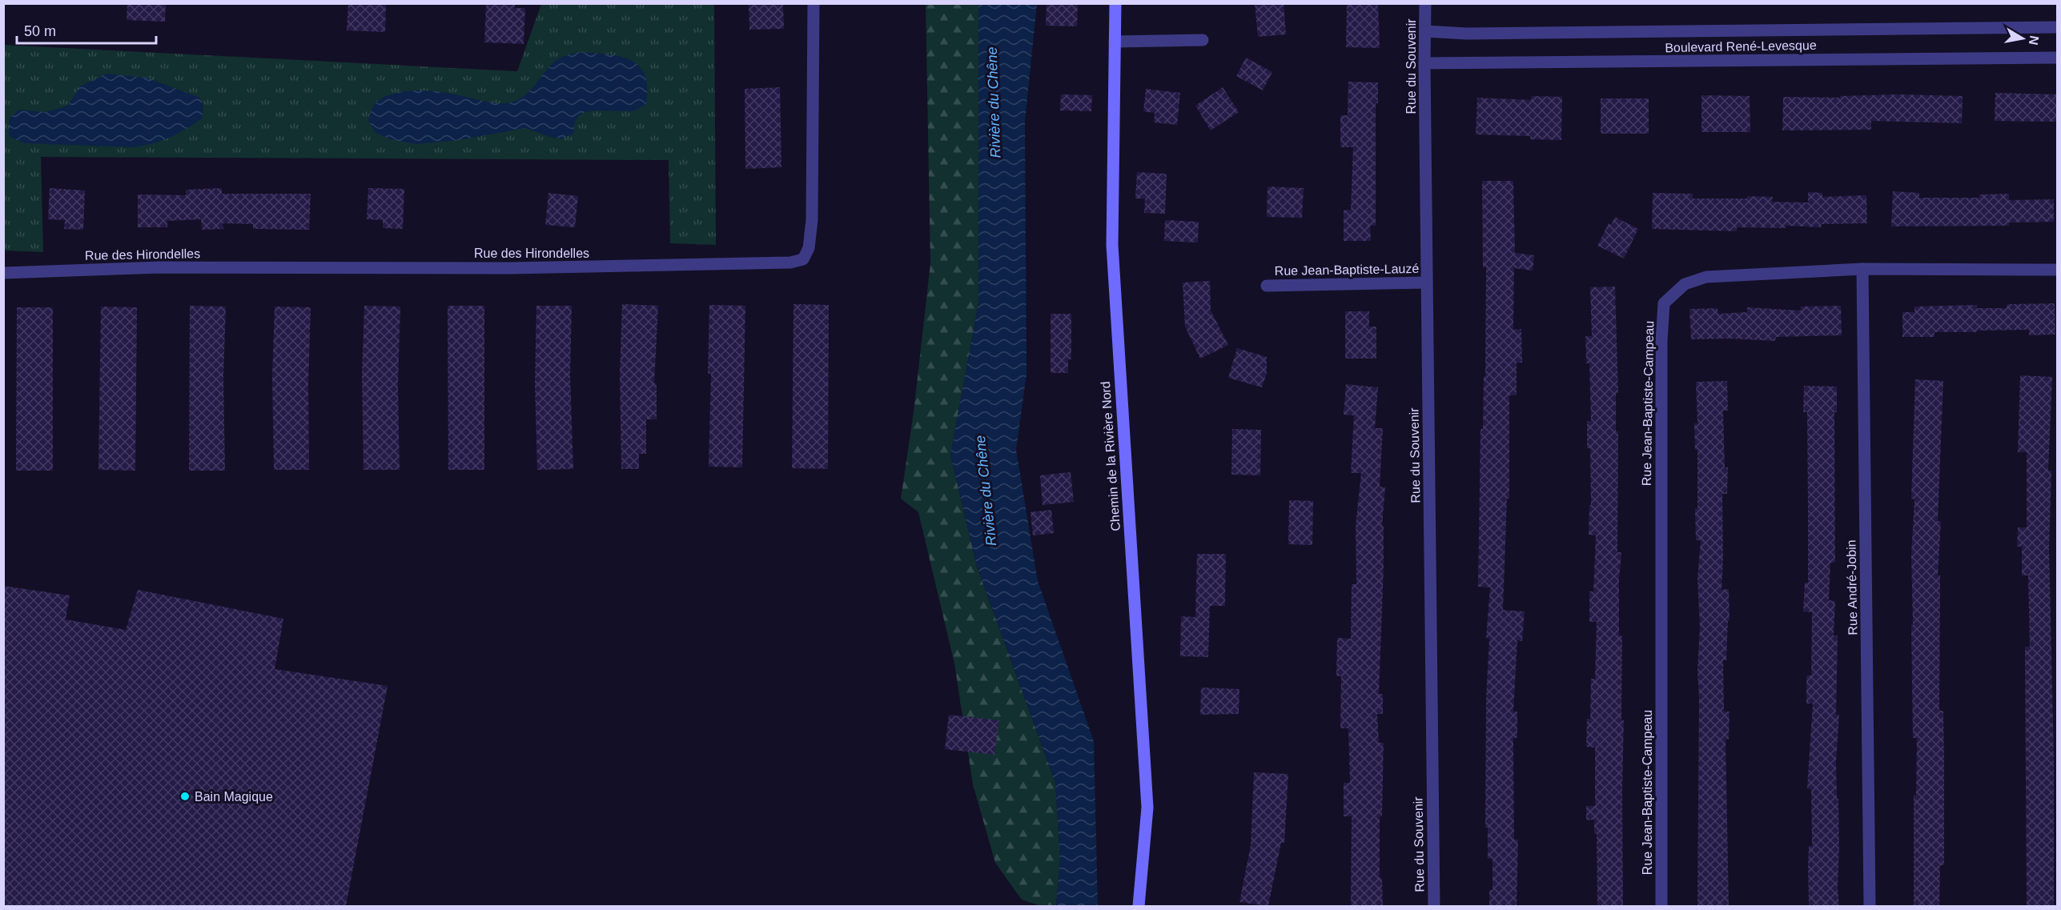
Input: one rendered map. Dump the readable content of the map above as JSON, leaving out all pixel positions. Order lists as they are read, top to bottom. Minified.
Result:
{"streets":{"street":["Boulevard René-Levesque","Rue du Souvenir","Rue des Hirondelles","Rue Jean-Baptiste-Lauzé","Rue Jean-Baptiste-Campeau","Chemin de la Rivière Nord","Rue André-Jobin"]},"crossings":[["Boulevard René-Levesque","Rue du Souvenir"],["Rue du Souvenir","Rue Jean-Baptiste-Lauzé"],["Rue Jean-Baptiste-Campeau","Rue André-Jobin"]],"water":["Rivière du Chêne"],"places":["Bain Magique"],"scale_bar":"50 m","north":"right"}
